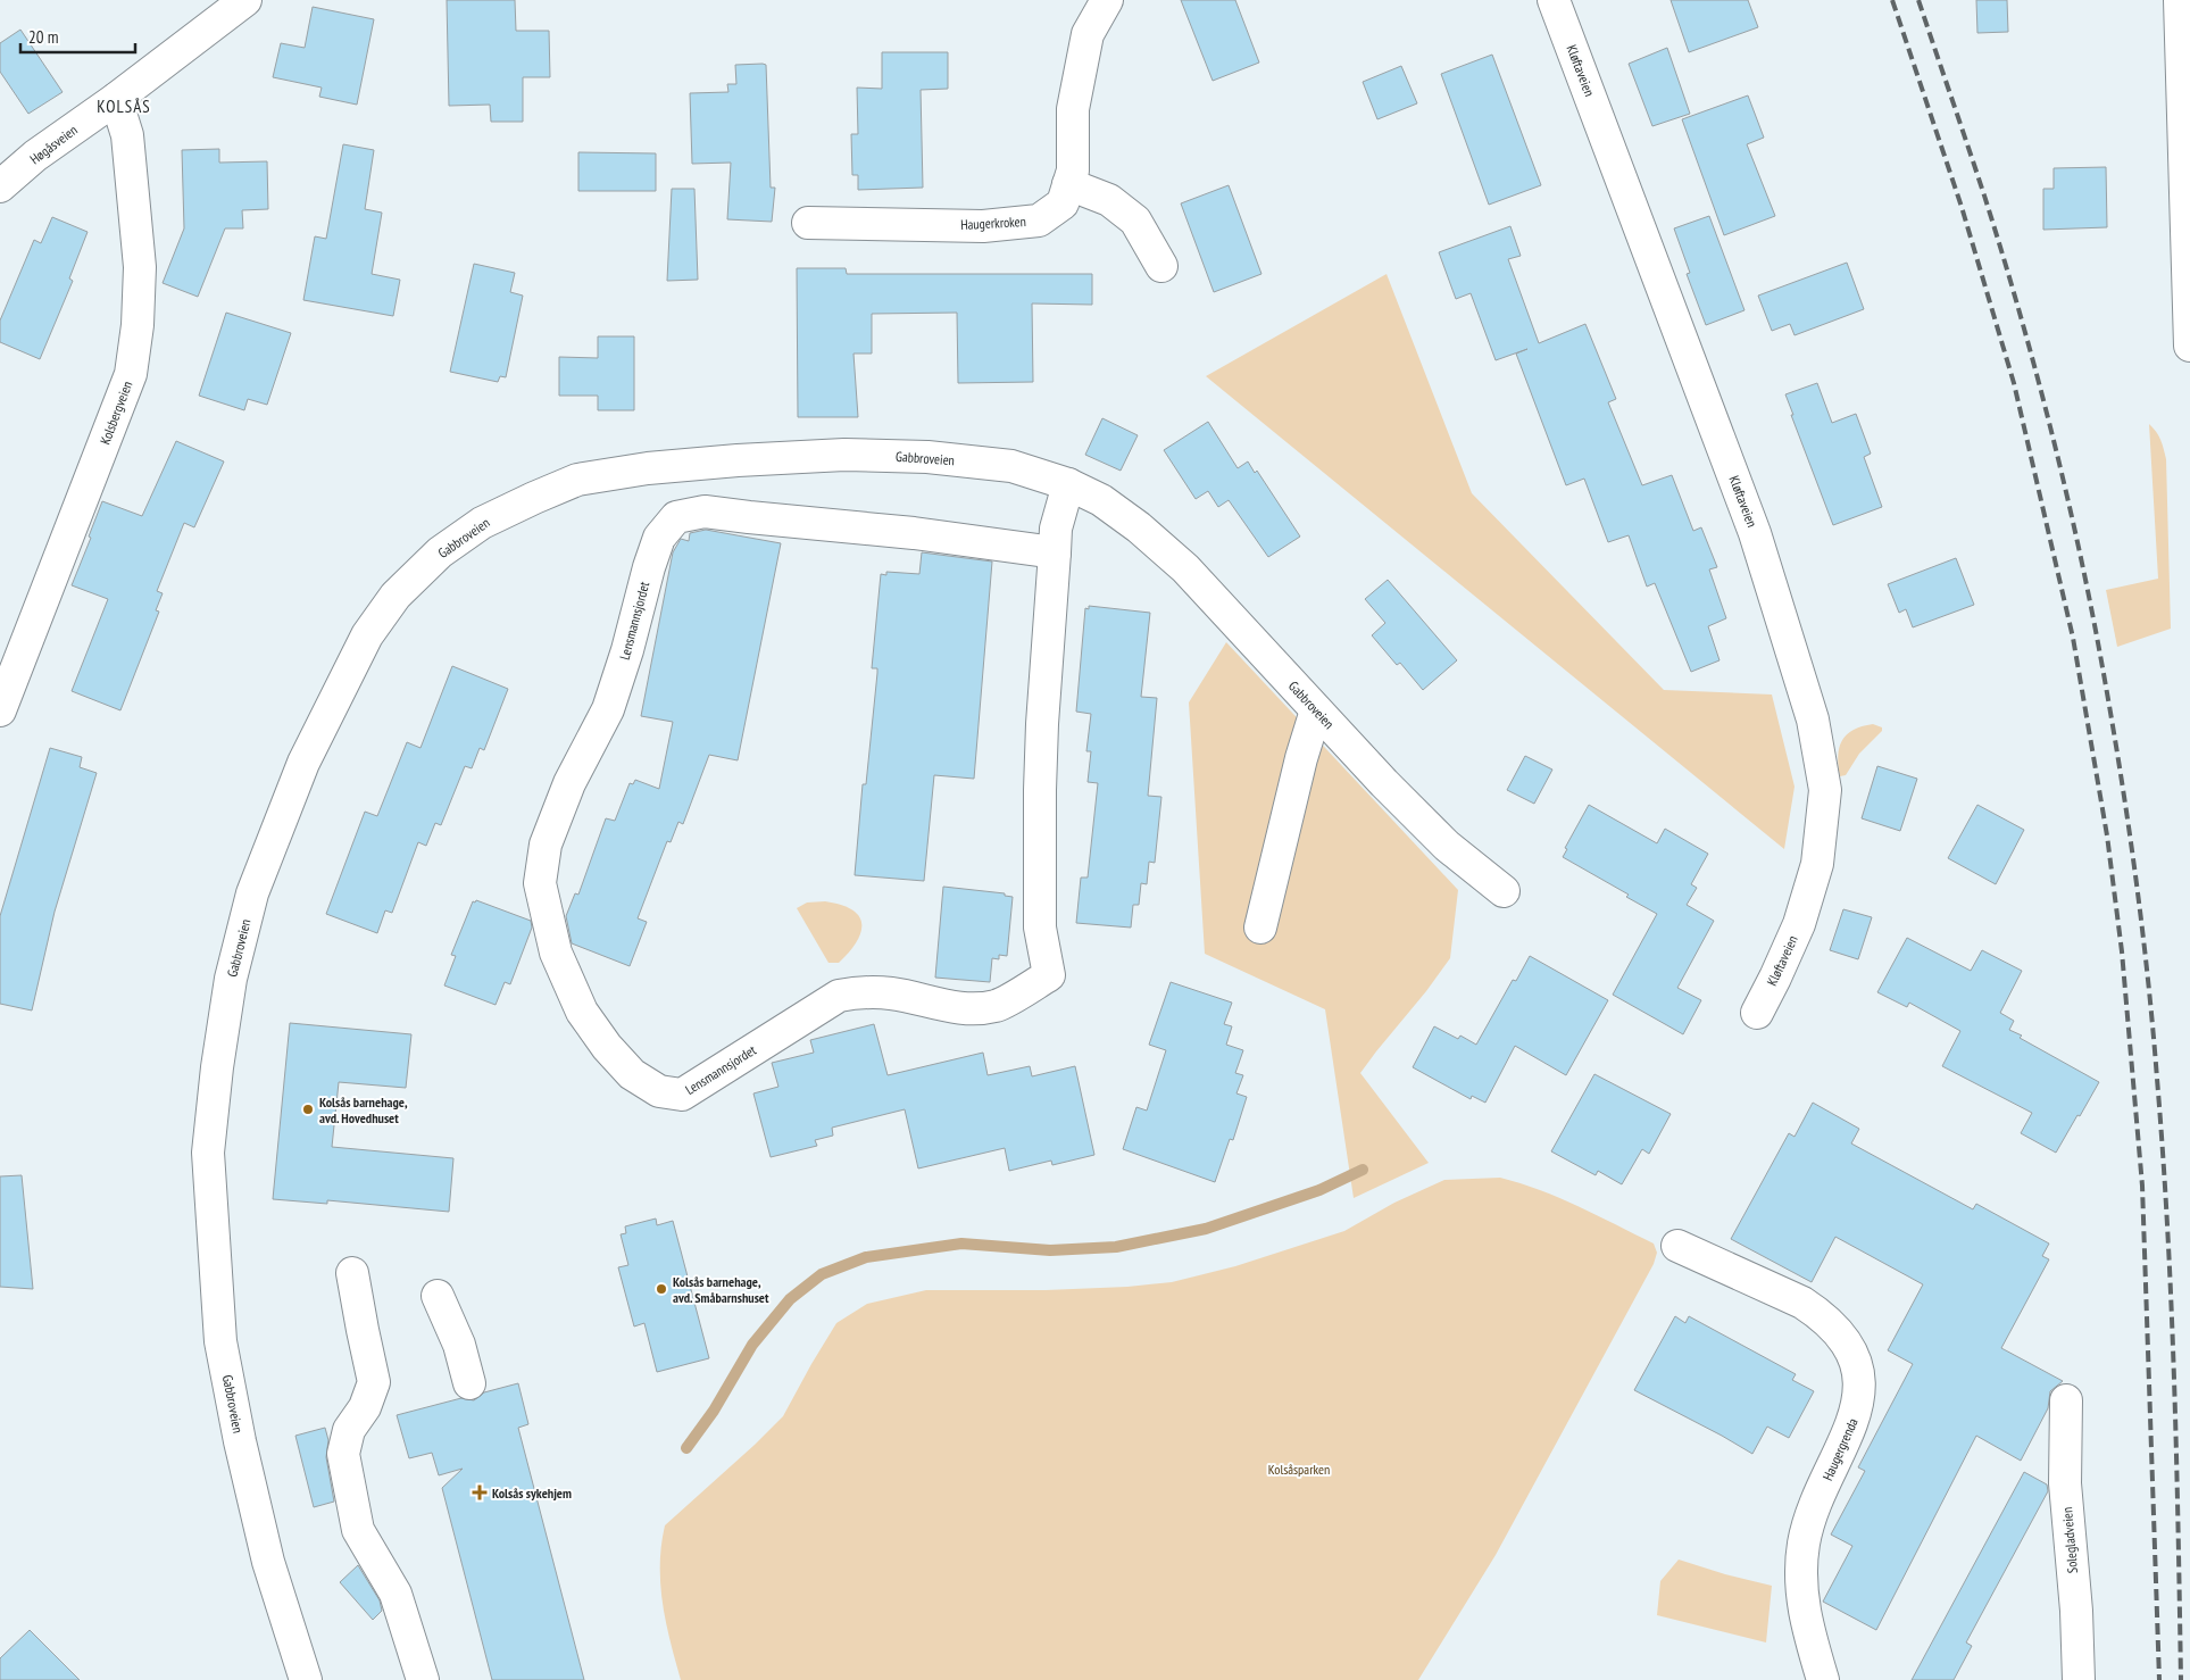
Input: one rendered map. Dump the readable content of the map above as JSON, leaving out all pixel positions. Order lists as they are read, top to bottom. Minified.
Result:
{"streets":{"street":["Kløftaveien","Høgåsveien","Haugerkroken","Kolsbergveien","Gabbroveien","Lensmannsjordet","Haugergrenda","Solegladveien"]},"crossings":[["Høgåsveien","Kolsbergveien"],["Gabbroveien","Lensmannsjordet"]],"districts":["KOLSÅS"],"parks":["Kolsåsparken"],"places":{"other":["Kolsås barnehage, avd. Hovedhuset","Kolsås barnehage, avd. Småbarnshuset"],"health":["Kolsås sykehjem"]},"scale_bar":"20 m"}
